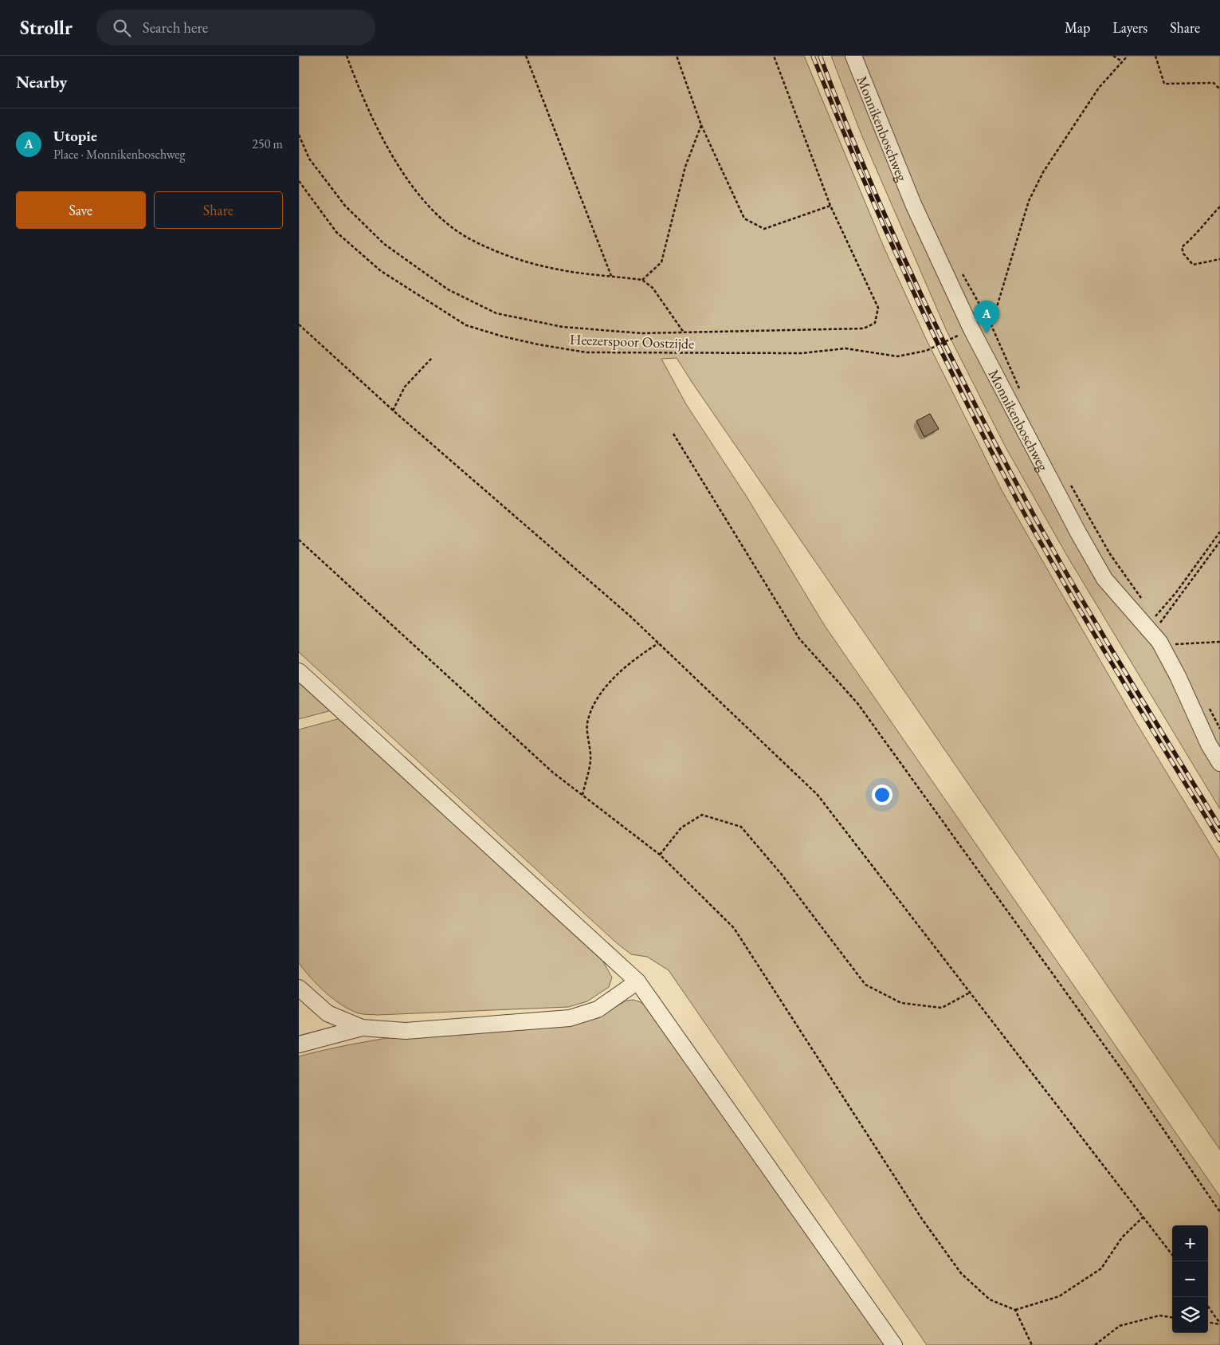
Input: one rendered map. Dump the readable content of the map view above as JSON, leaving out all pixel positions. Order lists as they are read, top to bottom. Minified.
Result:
{"streets":{"street":["Monnikenboschweg"],"path":["Heezerspoor Oostzijde"]},"crossings":[["Monnikenboschweg","Heezerspoor Oostzijde"]],"page":{"header":"Strollr","search":"Search here","nav":["Map","Layers","Share"],"heading":"Nearby","list":[{"mark":"A","name":"Utopie","note":"Place · Monnikenboschweg","value":"250 m"}],"buttons":["Save","Share"],"pins":"A","map_buttons":["+","−"]}}
